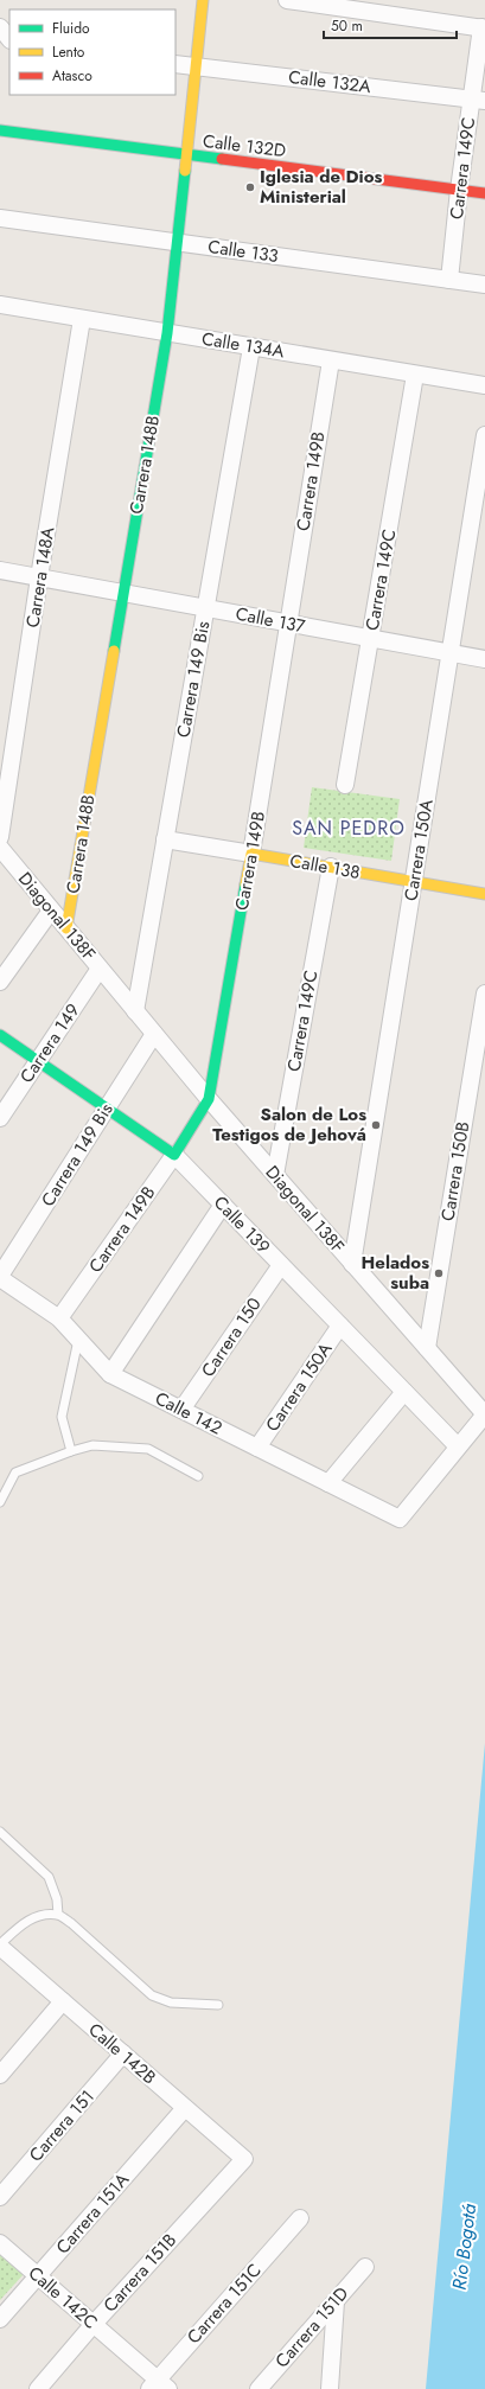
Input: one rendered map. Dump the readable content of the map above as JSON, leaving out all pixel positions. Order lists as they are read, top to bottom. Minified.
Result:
{"streets":{"main road":["Calle 132D","Carrera 148B","Carrera 149B","Calle 138","Calle 139"],"street":["Calle 132A","Carrera 149C","Calle 133","Calle 134A","Carrera 148A","Calle 137","Carrera 149 Bis","Carrera 150A","Diagonal 138F","Carrera 149","Carrera 150B","Carrera 150","Calle 142","Calle 142B","Carrera 151","Carrera 151A","Carrera 151B","Calle 142C","Carrera 151C","Carrera 151D"]},"crossings":[["Calle 132A","Carrera 149C"],["Calle 132A","Carrera 148B"],["Calle 132D","Carrera 149C"],["Calle 132D","Carrera 148B"],["Carrera 149C","Calle 133"],["Carrera 149C","Calle 134A"],["Carrera 149C","Calle 137"],["Carrera 149C","Calle 138"],["Carrera 149C","Diagonal 138F"],["Calle 133","Carrera 148B"],["Calle 134A","Carrera 148B"],["Calle 134A","Carrera 149B"],["Calle 134A","Carrera 148A"],["Calle 134A","Carrera 149 Bis"],["Carrera 148B","Calle 137"],["Carrera 148B","Diagonal 138F"],["Carrera 149B","Calle 137"],["Carrera 149B","Calle 138"],["Carrera 149B","Diagonal 138F"],["Carrera 149B","Calle 139"],["Carrera 149B","Calle 142"],["Carrera 148A","Calle 137"],["Calle 137","Carrera 149 Bis"],["Calle 137","Carrera 150A"],["Carrera 149 Bis","Calle 138"],["Carrera 149 Bis","Diagonal 138F"],["Carrera 149 Bis","Calle 139"],["Carrera 149 Bis","Calle 142"],["Carrera 150A","Calle 138"],["Carrera 150A","Diagonal 138F"],["Carrera 150A","Calle 139"],["Carrera 150A","Calle 142"],["Diagonal 138F","Carrera 149"],["Diagonal 138F","Carrera 150B"],["Carrera 149","Calle 139"],["Calle 139","Carrera 150"],["Calle 139","Calle 142"],["Carrera 150","Calle 142"],["Calle 142B","Carrera 151"],["Calle 142B","Carrera 151A"],["Calle 142B","Carrera 151B"],["Carrera 151A","Calle 142C"],["Carrera 151B","Calle 142C"],["Calle 142C","Carrera 151C"]],"districts":["SAN PEDRO"],"water":["Río Bogotá"],"places":["Iglesia de Dios Ministerial","Salon de Los Testigos de Jehová","Helados suba"],"legend":["Fluido","Lento","Atasco"],"scale_bar":"50 m"}
